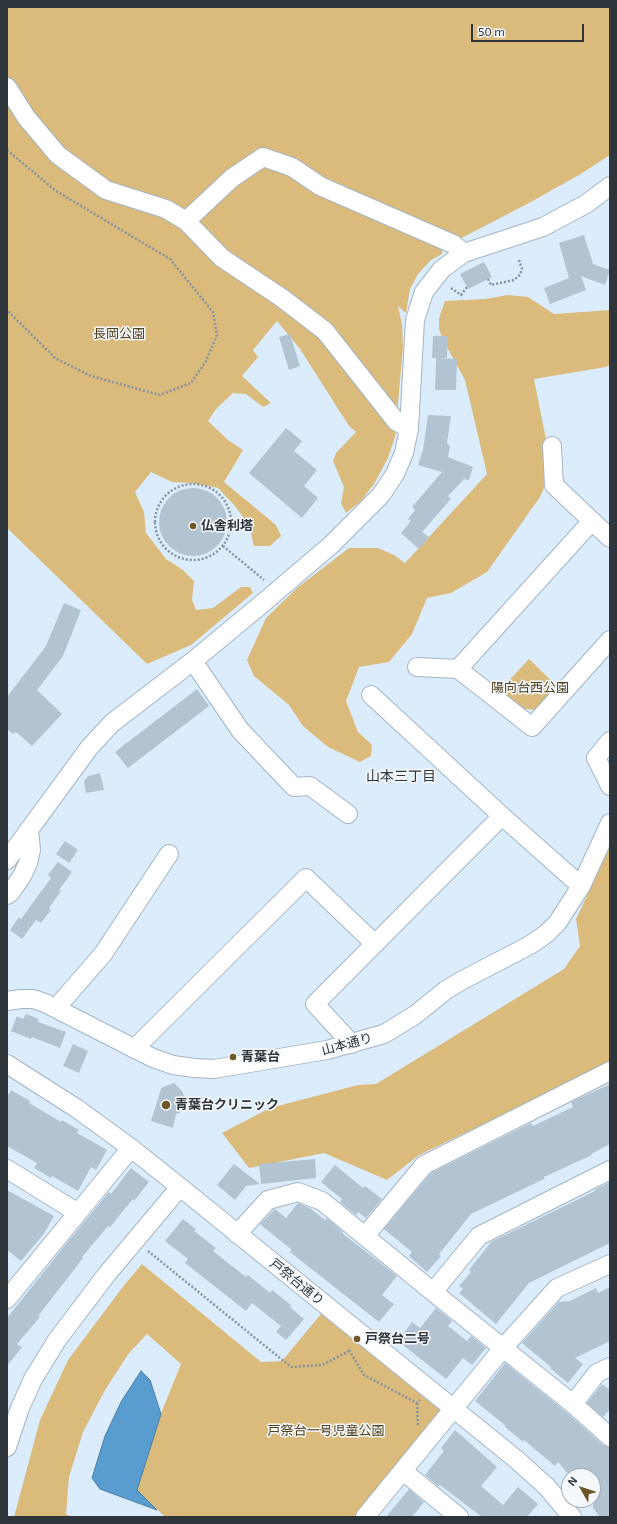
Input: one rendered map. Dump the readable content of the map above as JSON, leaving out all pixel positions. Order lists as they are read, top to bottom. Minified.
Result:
{"streets":{"street":["山本通り","戸祭台通り"]},"districts":["山本三丁目"],"parks":["長岡公園","陽向台西公園","戸祭台一号児童公園"],"places":["仏舎利塔","青葉台","青葉台クリニック","戸祭台二号"],"scale_bar":"50 m","north":"top left"}
